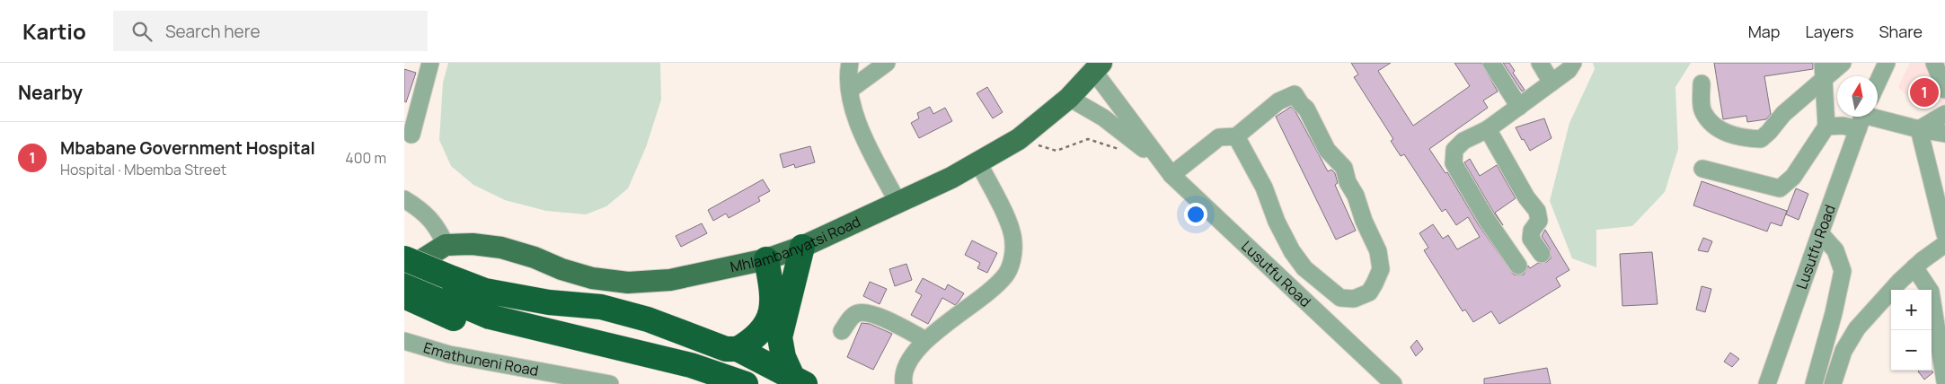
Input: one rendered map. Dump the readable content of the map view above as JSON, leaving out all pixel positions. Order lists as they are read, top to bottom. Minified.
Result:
{"streets":{"main road":["Mhlambanyatsi Road"],"street":["Lusutfu Road","Emathuneni Road"]},"crossings":[["Mhlambanyatsi Road","Lusutfu Road"]],"north":"top","page":{"header":"Kartio","search":"Search here","nav":["Map","Layers","Share"],"heading":"Nearby","pins":"1","list":[{"mark":"1","name":"Mbabane Government Hospital","note":"Hospital · Mbemba Street","value":"400 m"}],"map_buttons":["+","−"]}}
